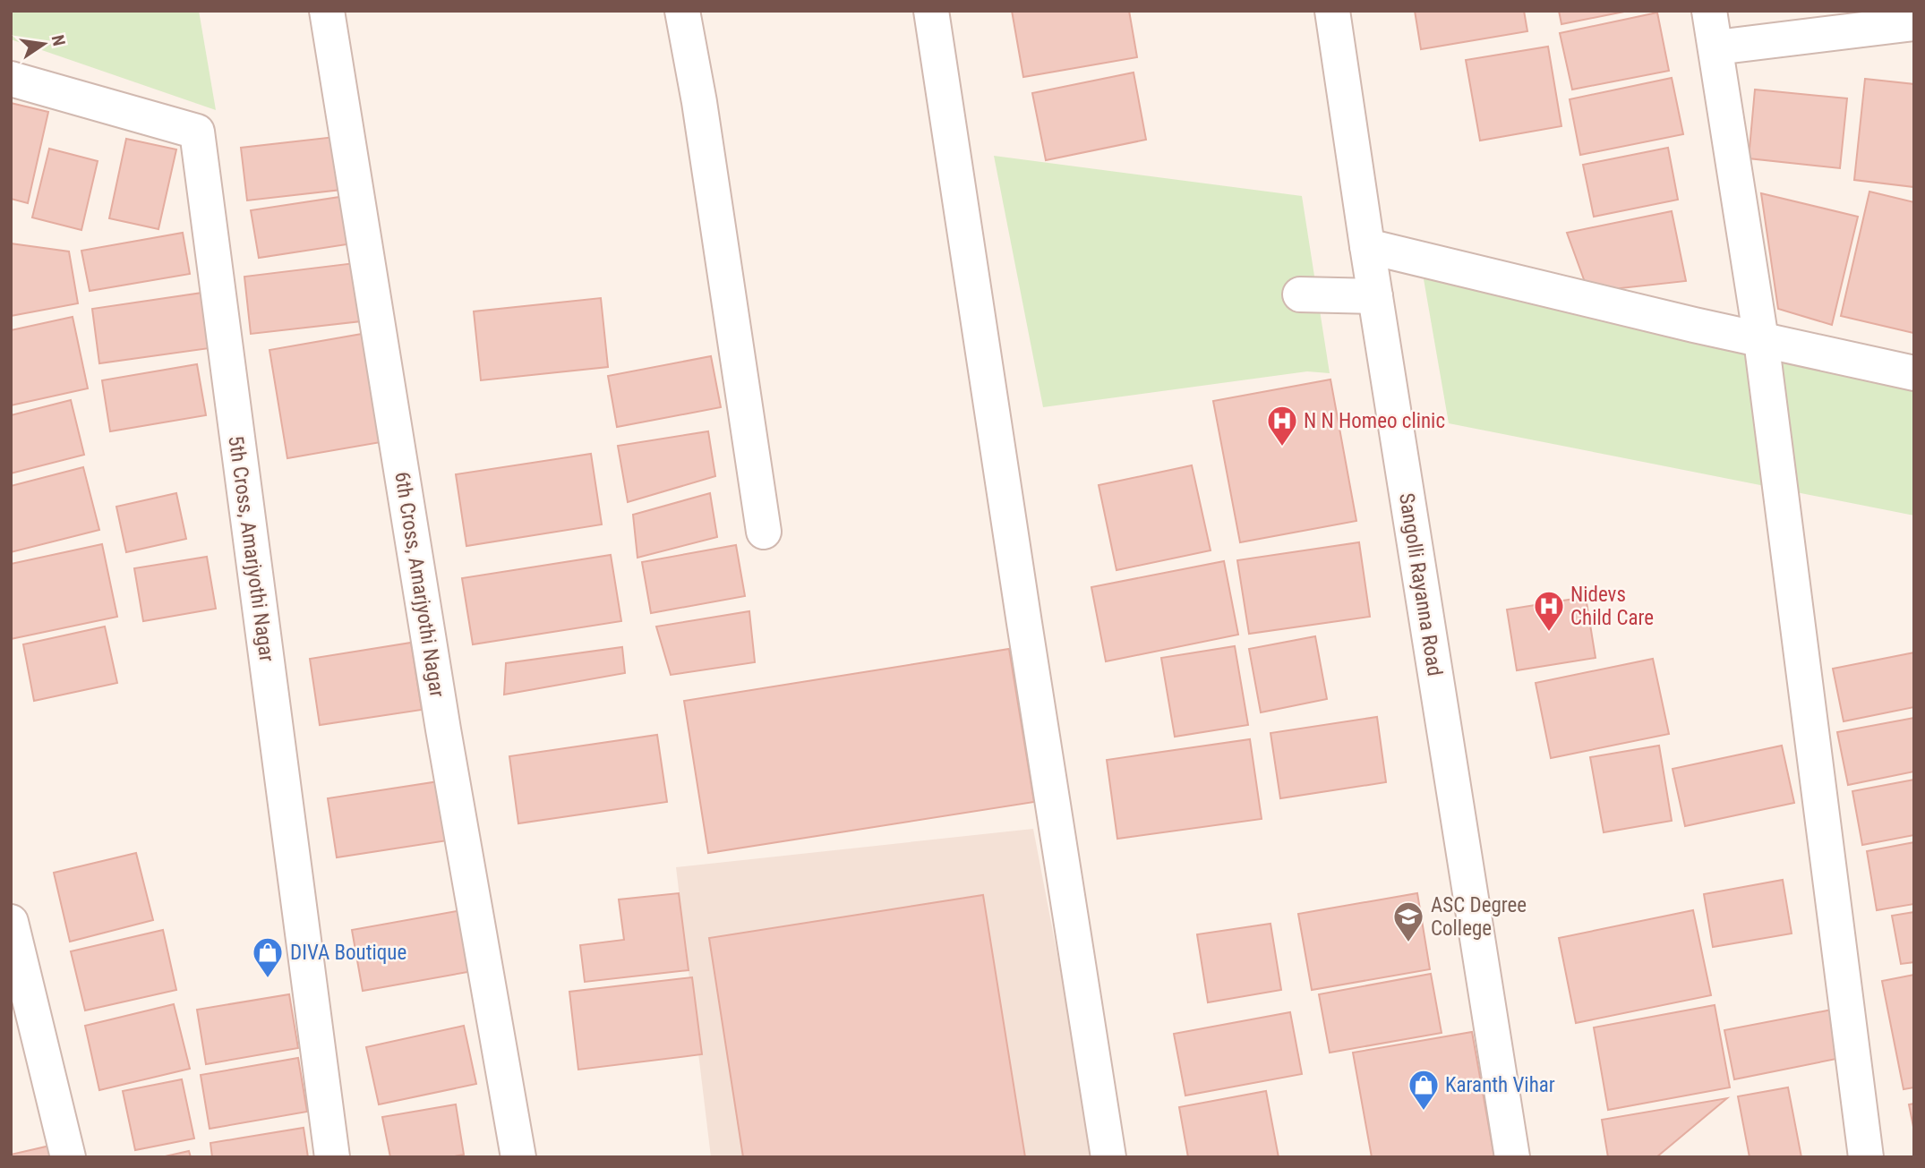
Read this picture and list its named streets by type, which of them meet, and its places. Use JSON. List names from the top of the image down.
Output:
{
  "streets": {
    "street": ["5th Cross, Amarjyothi Nagar", "6th Cross, Amarjyothi Nagar", "Sangolli Rayanna Road"]
  },
  "places": {
    "hospital": ["N N Homeo clinic", "Nidevs Child Care"],
    "school or university": ["ASC Degree College"],
    "shop": ["DIVA Boutique", "Karanth Vihar"]
  },
  "north": "right"
}
